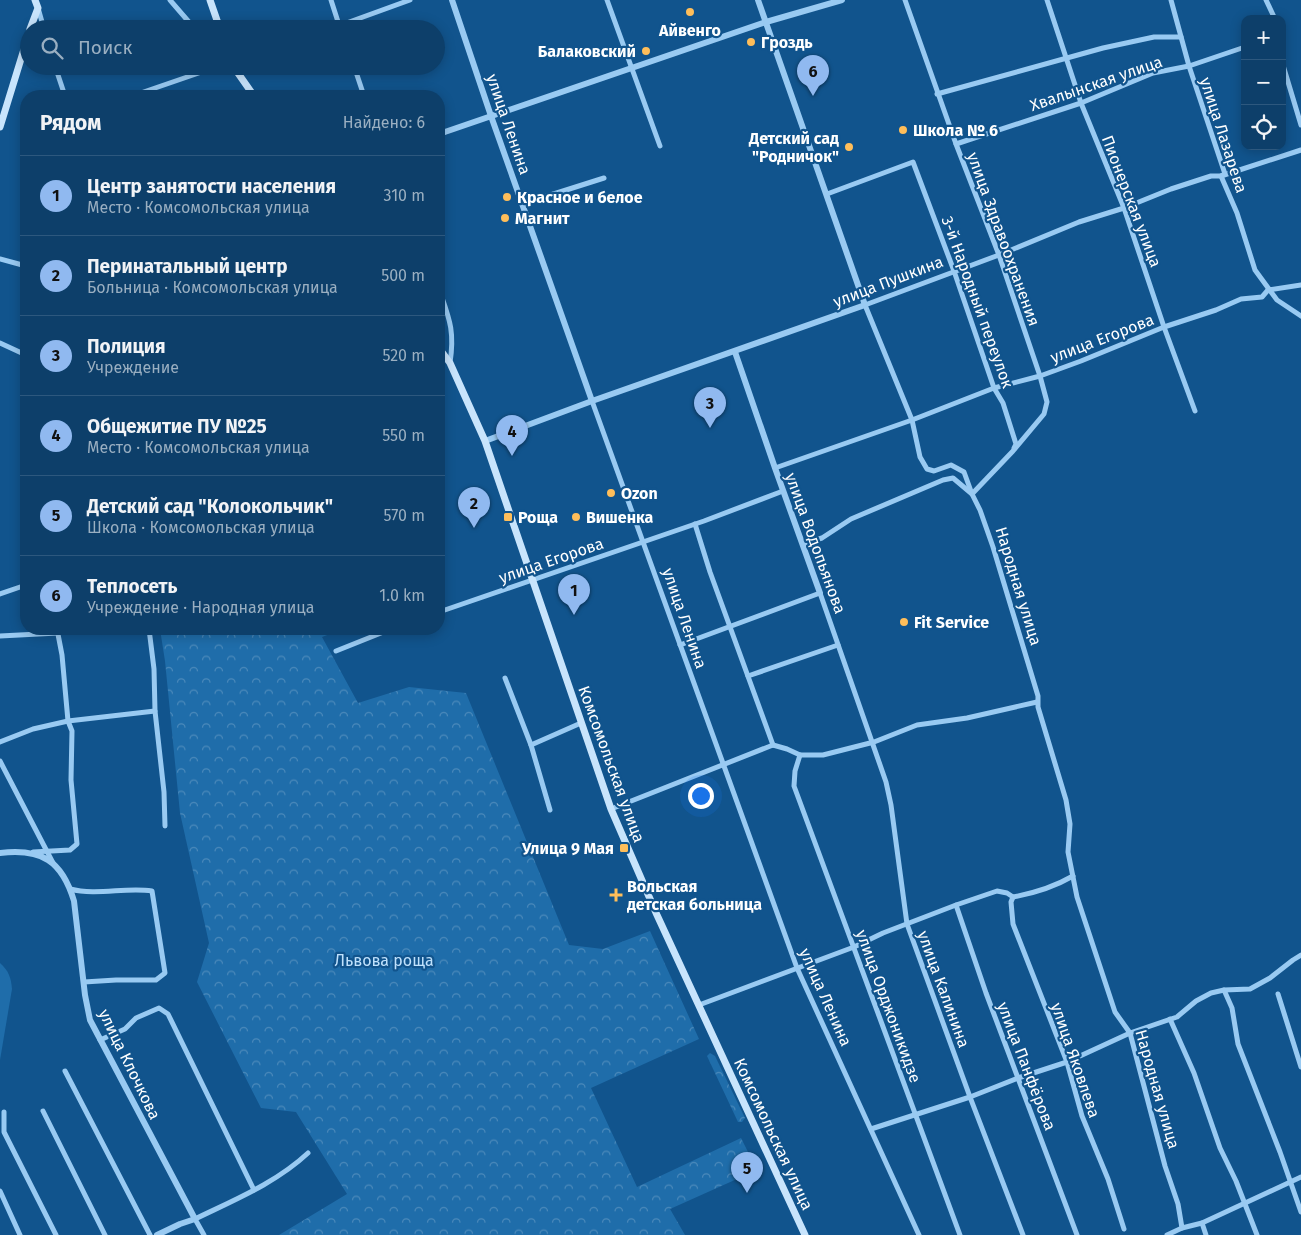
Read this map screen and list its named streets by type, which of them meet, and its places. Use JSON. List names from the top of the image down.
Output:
{
  "streets": {
    "main road": ["Комсомольская улица"],
    "street": [
      "Хвалынская улица",
      "улица Ленина",
      "улица Лазарева",
      "Пионерская улица",
      "улица Здравоохранения",
      "улица Пушкина",
      "3-й Народный переулок",
      "улица Егорова",
      "улица Водопьянова",
      "Народная улица",
      "улица Калинина",
      "улица Орджоникидзе",
      "улица Яковлева",
      "улица Клочкова",
      "улица Панфёрова"
    ]
  },
  "crossings": [
    ["Хвалынская улица", "улица Лазарева"],
    ["Хвалынская улица", "Пионерская улица"],
    ["Хвалынская улица", "улица Здравоохранения"],
    ["улица Ленина", "улица Пушкина"],
    ["улица Ленина", "улица Егорова"],
    ["улица Лазарева", "улица Пушкина"],
    ["улица Лазарева", "улица Егорова"],
    ["Пионерская улица", "улица Пушкина"],
    ["Пионерская улица", "улица Егорова"],
    ["улица Здравоохранения", "улица Пушкина"],
    ["улица Здравоохранения", "3-й Народный переулок"],
    ["улица Здравоохранения", "улица Егорова"],
    ["улица Пушкина", "3-й Народный переулок"],
    ["улица Пушкина", "улица Водопьянова"],
    ["улица Пушкина", "Народная улица"],
    ["улица Пушкина", "Комсомольская улица"],
    ["3-й Народный переулок", "улица Егорова"],
    ["3-й Народный переулок", "Народная улица"],
    ["улица Егорова", "улица Водопьянова"],
    ["улица Егорова", "Народная улица"],
    ["улица Егорова", "Комсомольская улица"],
    ["улица Водопьянова", "улица Калинина"]
  ],
  "parks": ["Львова роща"],
  "places": {
    "other": [
      "Айвенго",
      "Гроздь",
      "Балаковский",
      "Школа № 6",
      "Детский сад \"Родничок\"",
      "Красное и белое",
      "Магнит",
      "Ozon",
      "Вишенка",
      "Fit Service"
    ],
    "transit": ["Роща", "Улица 9 Мая"],
    "health": ["Вольская детская больница"]
  },
  "page": {
    "map_buttons": ["+", "−"],
    "search": "Поиск",
    "pins": [
      "6",
      "3",
      "4",
      "2",
      "1",
      "5"
    ],
    "heading": ["Рядом", "Найдено: 6"],
    "list": [
      {
        "mark": "1",
        "name": "Центр занятости населения",
        "note": "Место · Комсомольская улица",
        "value": "310 m"
      },
      {
        "mark": "2",
        "name": "Перинатальный центр",
        "note": "Больница · Комсомольская улица",
        "value": "500 m"
      },
      {
        "mark": "3",
        "name": "Полиция",
        "note": "Учреждение",
        "value": "520 m"
      },
      {
        "mark": "4",
        "name": "Общежитие ПУ №25",
        "note": "Место · Комсомольская улица",
        "value": "550 m"
      },
      {
        "mark": "5",
        "name": "Детский сад \"Колокольчик\"",
        "note": "Школа · Комсомольская улица",
        "value": "570 m"
      },
      {
        "mark": "6",
        "name": "Теплосеть",
        "note": "Учреждение · Народная улица",
        "value": "1.0 km"
      }
    ]
  }
}
